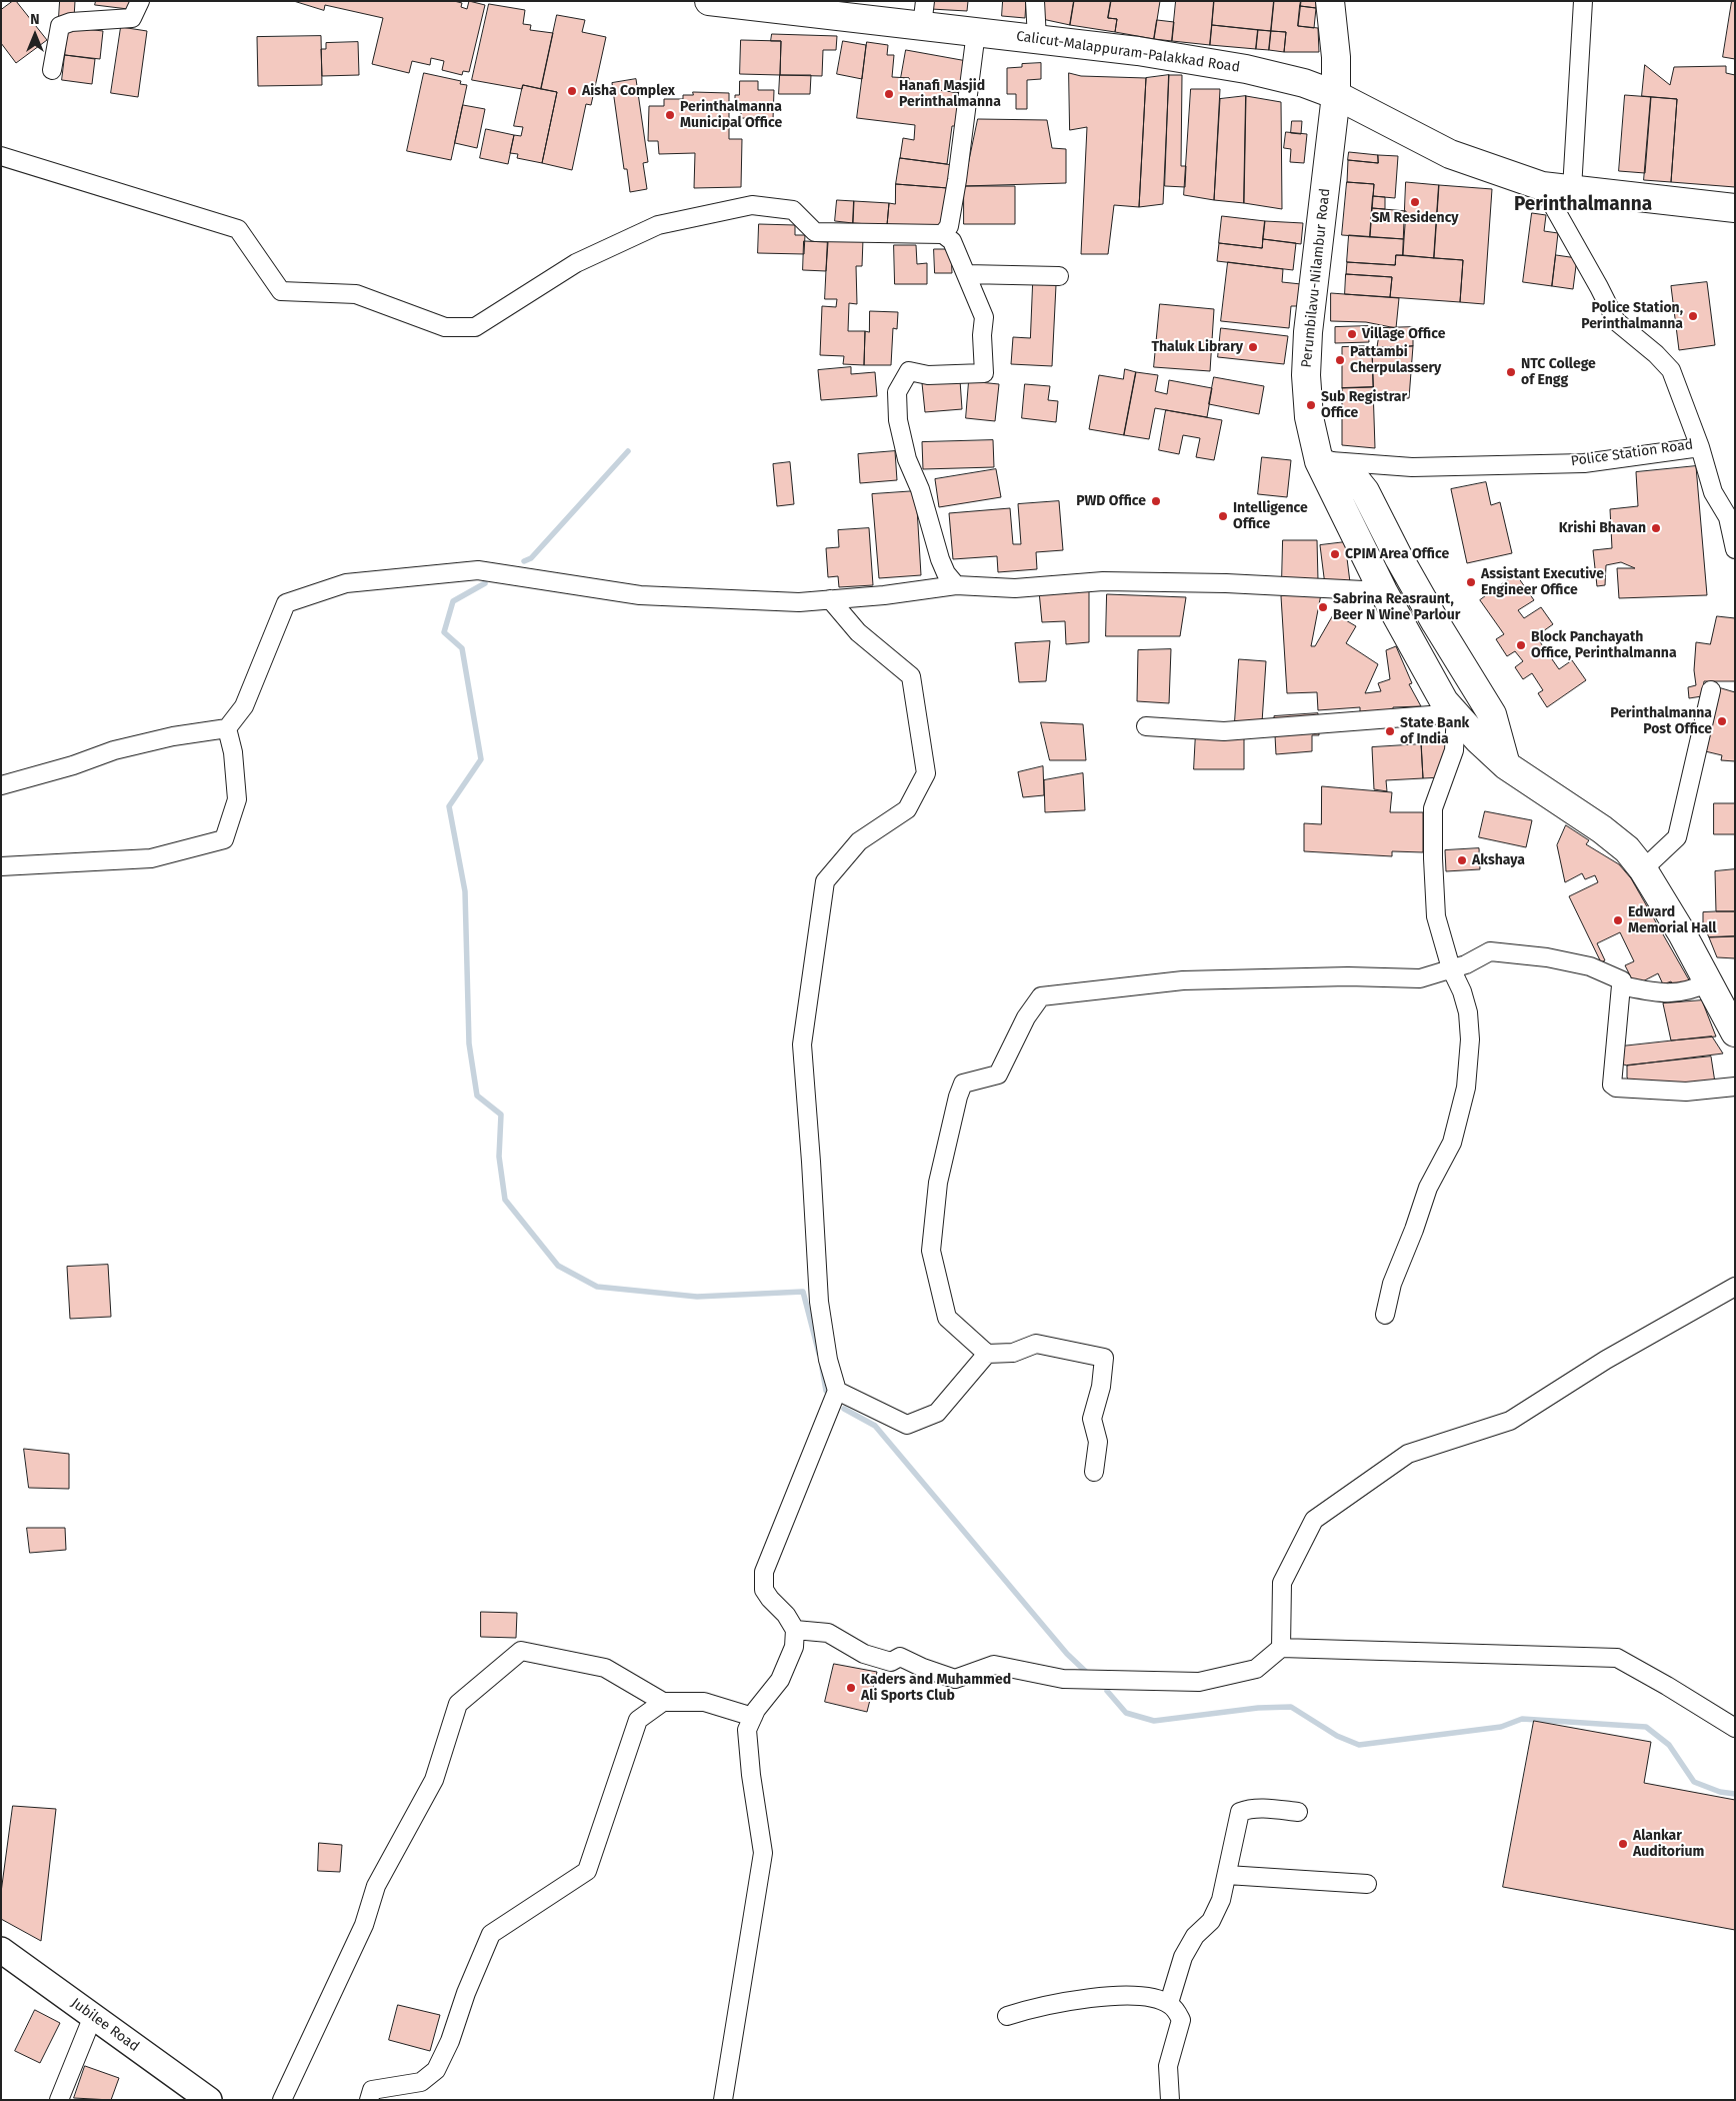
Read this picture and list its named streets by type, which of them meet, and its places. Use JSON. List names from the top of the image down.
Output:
{
  "streets": {
    "main road": ["Calicut-Malappuram-Palakkad Road", "Perumbilavu-Nilambur Road", "Jubilee Road"],
    "street": ["Police Station Road"]
  },
  "crossings": [
    ["Calicut-Malappuram-Palakkad Road", "Perumbilavu-Nilambur Road"],
    ["Calicut-Malappuram-Palakkad Road", "Police Station Road"],
    ["Perumbilavu-Nilambur Road", "Police Station Road"]
  ],
  "districts": ["Perinthalmanna"],
  "places": [
    "Aisha Complex",
    "Hanafi Masjid Perinthalmanna",
    "Perinthalmanna Municipal Office",
    "SM Residency",
    "Police Station, Perinthalmanna",
    "Village Office",
    "Thaluk Library",
    "Pattambi Cherpulassery",
    "NTC College of Engg",
    "Sub Registrar Office",
    "PWD Office",
    "Intelligence Office",
    "Krishi Bhavan",
    "CPIM Area Office",
    "Assistant Executive Engineer Office",
    "Sabrina Reasraunt, Beer N Wine Parlour",
    "Block Panchayath Office, Perinthalmanna",
    "Perinthalmanna Post Office",
    "State Bank of India",
    "Akshaya",
    "Edward Memorial Hall",
    "Kaders and Muhammed Ali Sports Club",
    "Alankar Auditorium"
  ],
  "north": "top"
}
